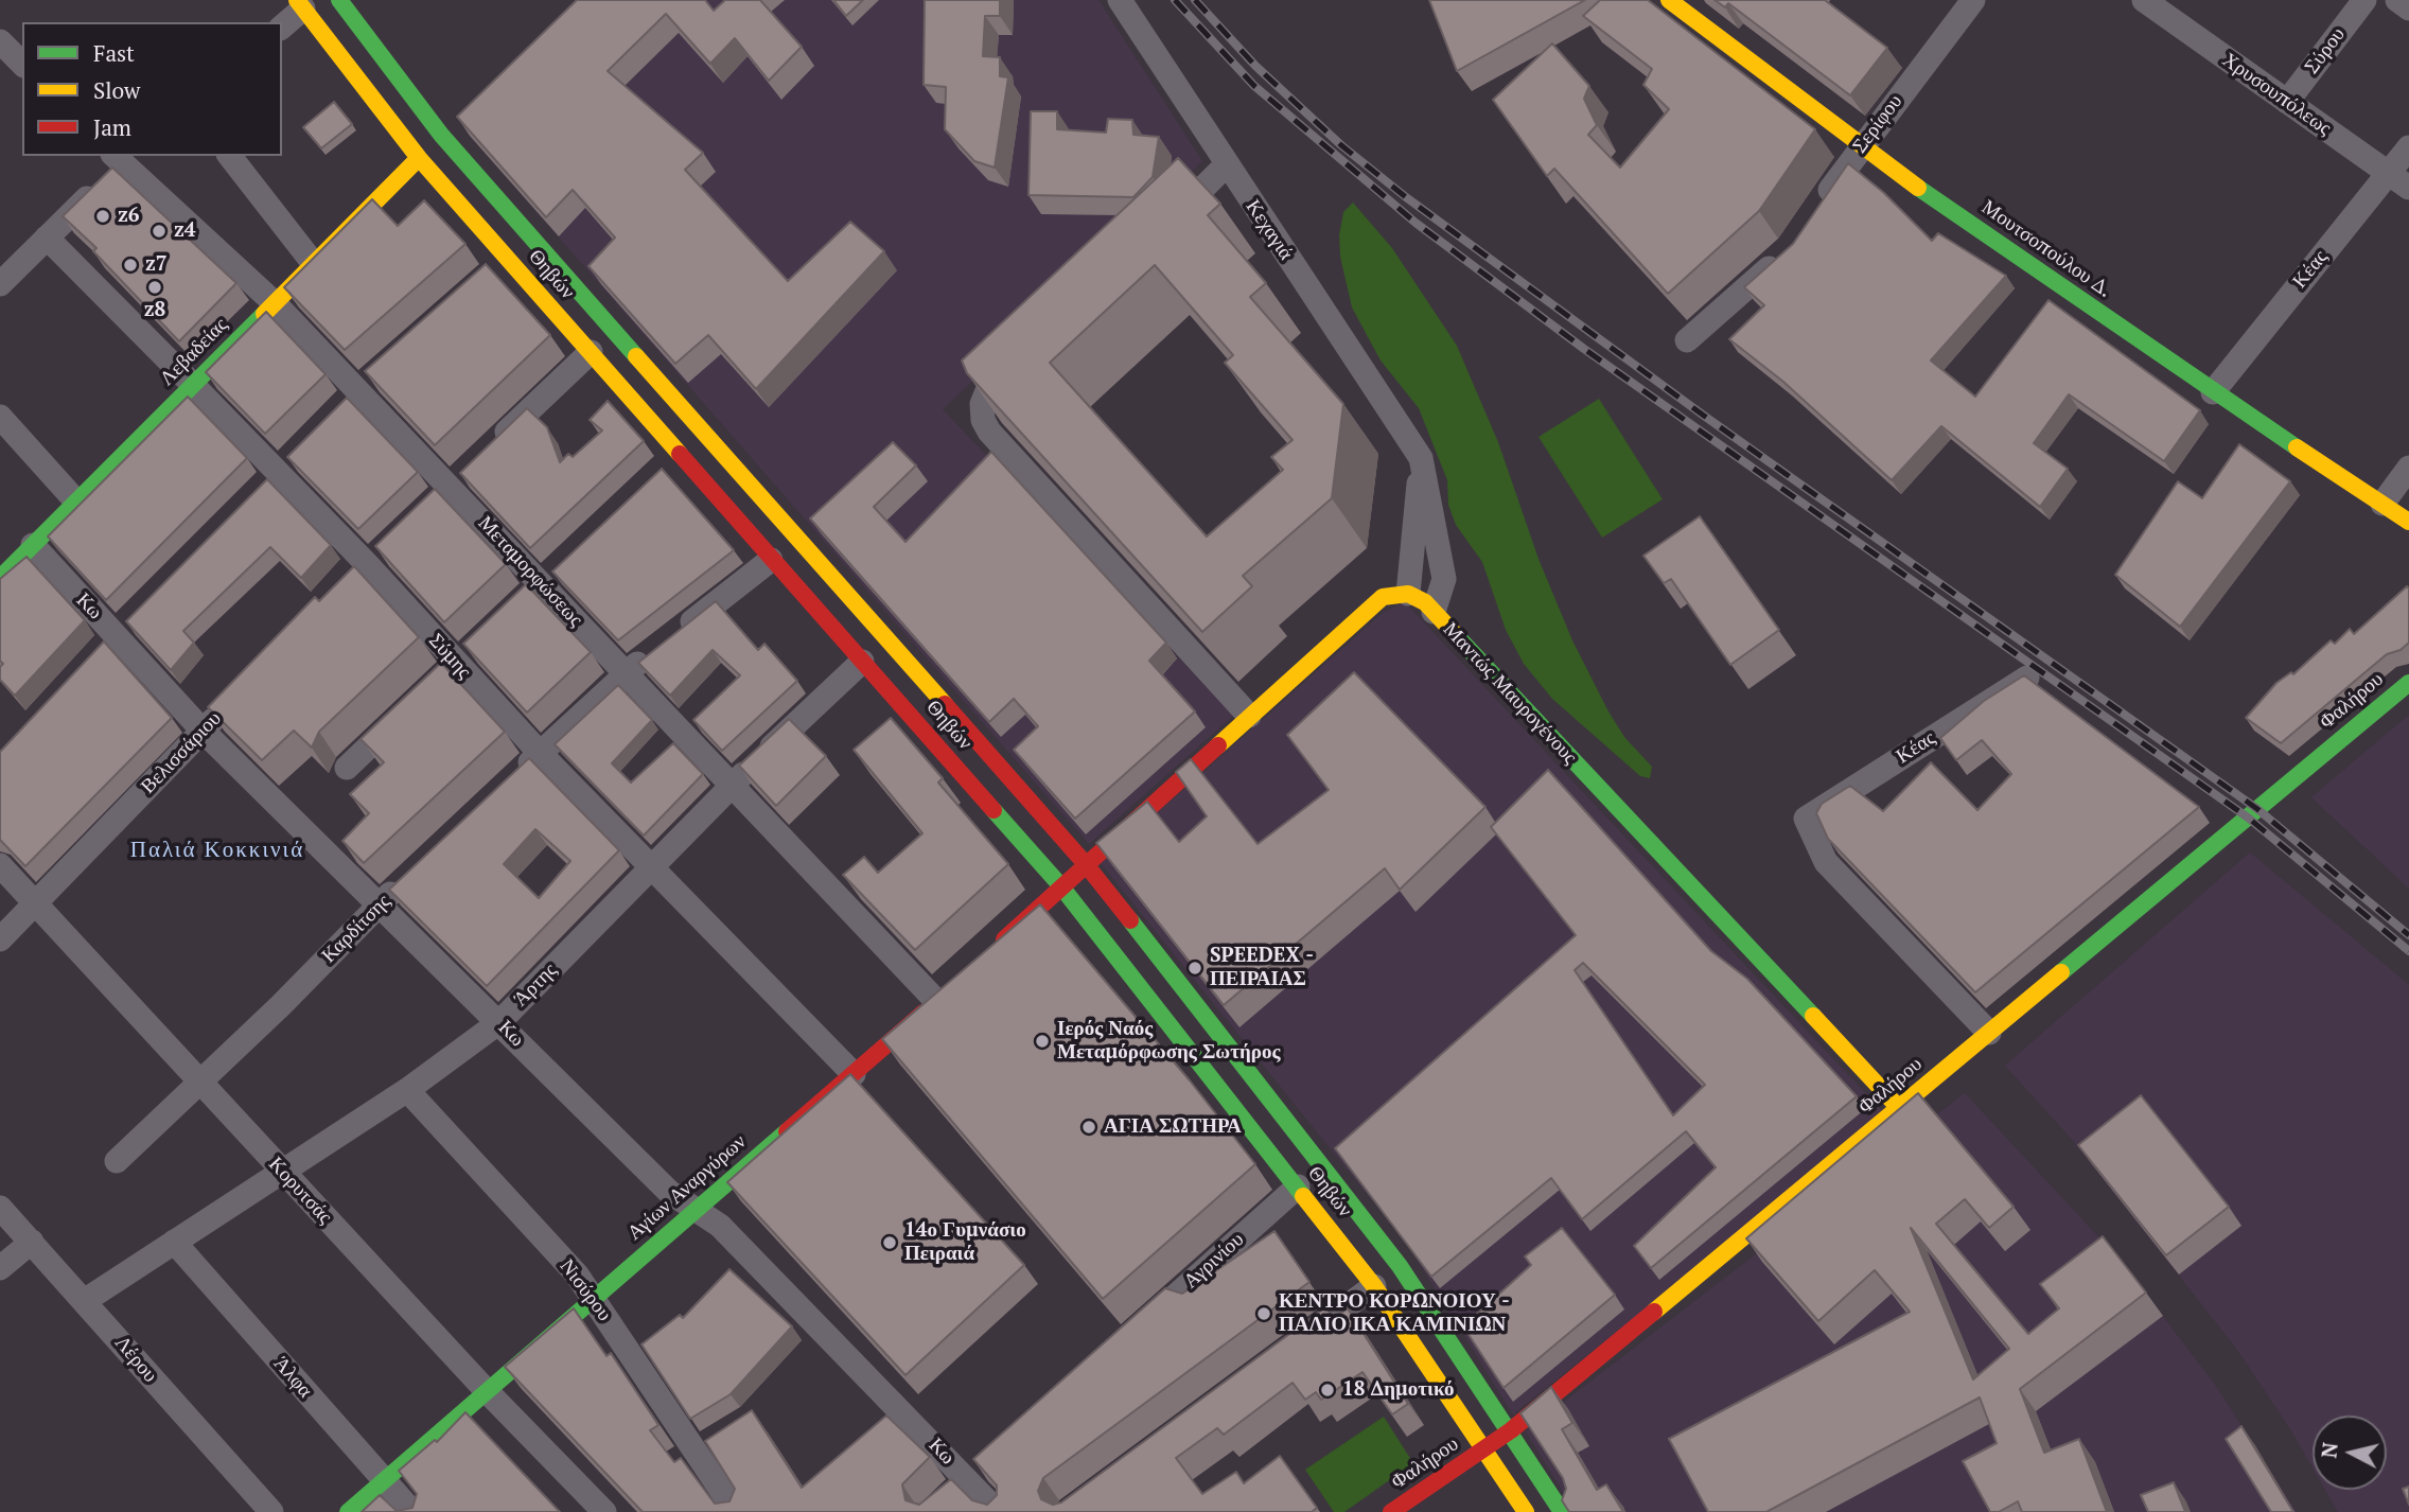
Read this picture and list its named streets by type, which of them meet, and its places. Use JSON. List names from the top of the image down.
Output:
{
  "streets": {
    "street": [
      "Σύρου",
      "Χρυσουπόλεως",
      "Σερίφου",
      "Κεχαγιά",
      "Μουτσοπούλου Δ.",
      "Κέας",
      "Θηβών",
      "Λεβαδείας",
      "Μεταμορφώσεως",
      "Κω",
      "Σύμης",
      "Μαντώς Μαυρογένους",
      "Φαλήρου",
      "Βελισσάριου",
      "Καρδίτσης",
      "Άρτης",
      "Αγίων Αναργύρων",
      "Κορυτσάς",
      "Αγρινίου",
      "Νισύρου",
      "Λέρου",
      "Άλφα"
    ]
  },
  "crossings": [
    ["Σύρου", "Χρυσουπόλεως"],
    ["Χρυσουπόλεως", "Κέας"],
    ["Σερίφου", "Μουτσοπούλου Δ."],
    ["Κεχαγιά", "Μαντώς Μαυρογένους"],
    ["Μουτσοπούλου Δ.", "Κέας"],
    ["Κέας", "Φαλήρου"],
    ["Θηβών", "Λεβαδείας"],
    ["Θηβών", "Φαλήρου"],
    ["Θηβών", "Άρτης"],
    ["Θηβών", "Αγρινίου"],
    ["Λεβαδείας", "Μεταμορφώσεως"],
    ["Λεβαδείας", "Κω"],
    ["Λεβαδείας", "Σύμης"],
    ["Μεταμορφώσεως", "Άρτης"],
    ["Μεταμορφώσεως", "Αγίων Αναργύρων"],
    ["Κω", "Βελισσάριου"],
    ["Κω", "Καρδίτσης"],
    ["Κω", "Άρτης"],
    ["Κω", "Αγίων Αναργύρων"],
    ["Σύμης", "Άρτης"],
    ["Σύμης", "Αγίων Αναργύρων"],
    ["Μαντώς Μαυρογένους", "Φαλήρου"],
    ["Βελισσάριου", "Κορυτσάς"],
    ["Καρδίτσης", "Κορυτσάς"],
    ["Άρτης", "Κορυτσάς"],
    ["Άρτης", "Νισύρου"],
    ["Άρτης", "Λέρου"],
    ["Άρτης", "Άλφα"],
    ["Αγίων Αναργύρων", "Κορυτσάς"],
    ["Αγίων Αναργύρων", "Νισύρου"],
    ["Αγίων Αναργύρων", "Άλφα"]
  ],
  "districts": ["Παλιά Κοκκινιά"],
  "places": [
    "z6",
    "z4",
    "z7",
    "z8",
    "SPEEDEX - ΠΕΙΡΑΙΑΣ",
    "Ιερός Ναός Μεταμόρφωσης Σωτήρος",
    "ΑΓΙΑ ΣΩΤΗΡΑ",
    "14ο Γυμνάσιο Πειραιά",
    "ΚΕΝΤΡΟ ΚΟΡΩΝΟΙΟΥ - ΠΑΛΙΟ ΙΚΑ ΚΑΜΙΝΙΩΝ",
    "18 Δημοτικό"
  ],
  "legend": ["Fast", "Slow", "Jam"],
  "north": "left"
}
